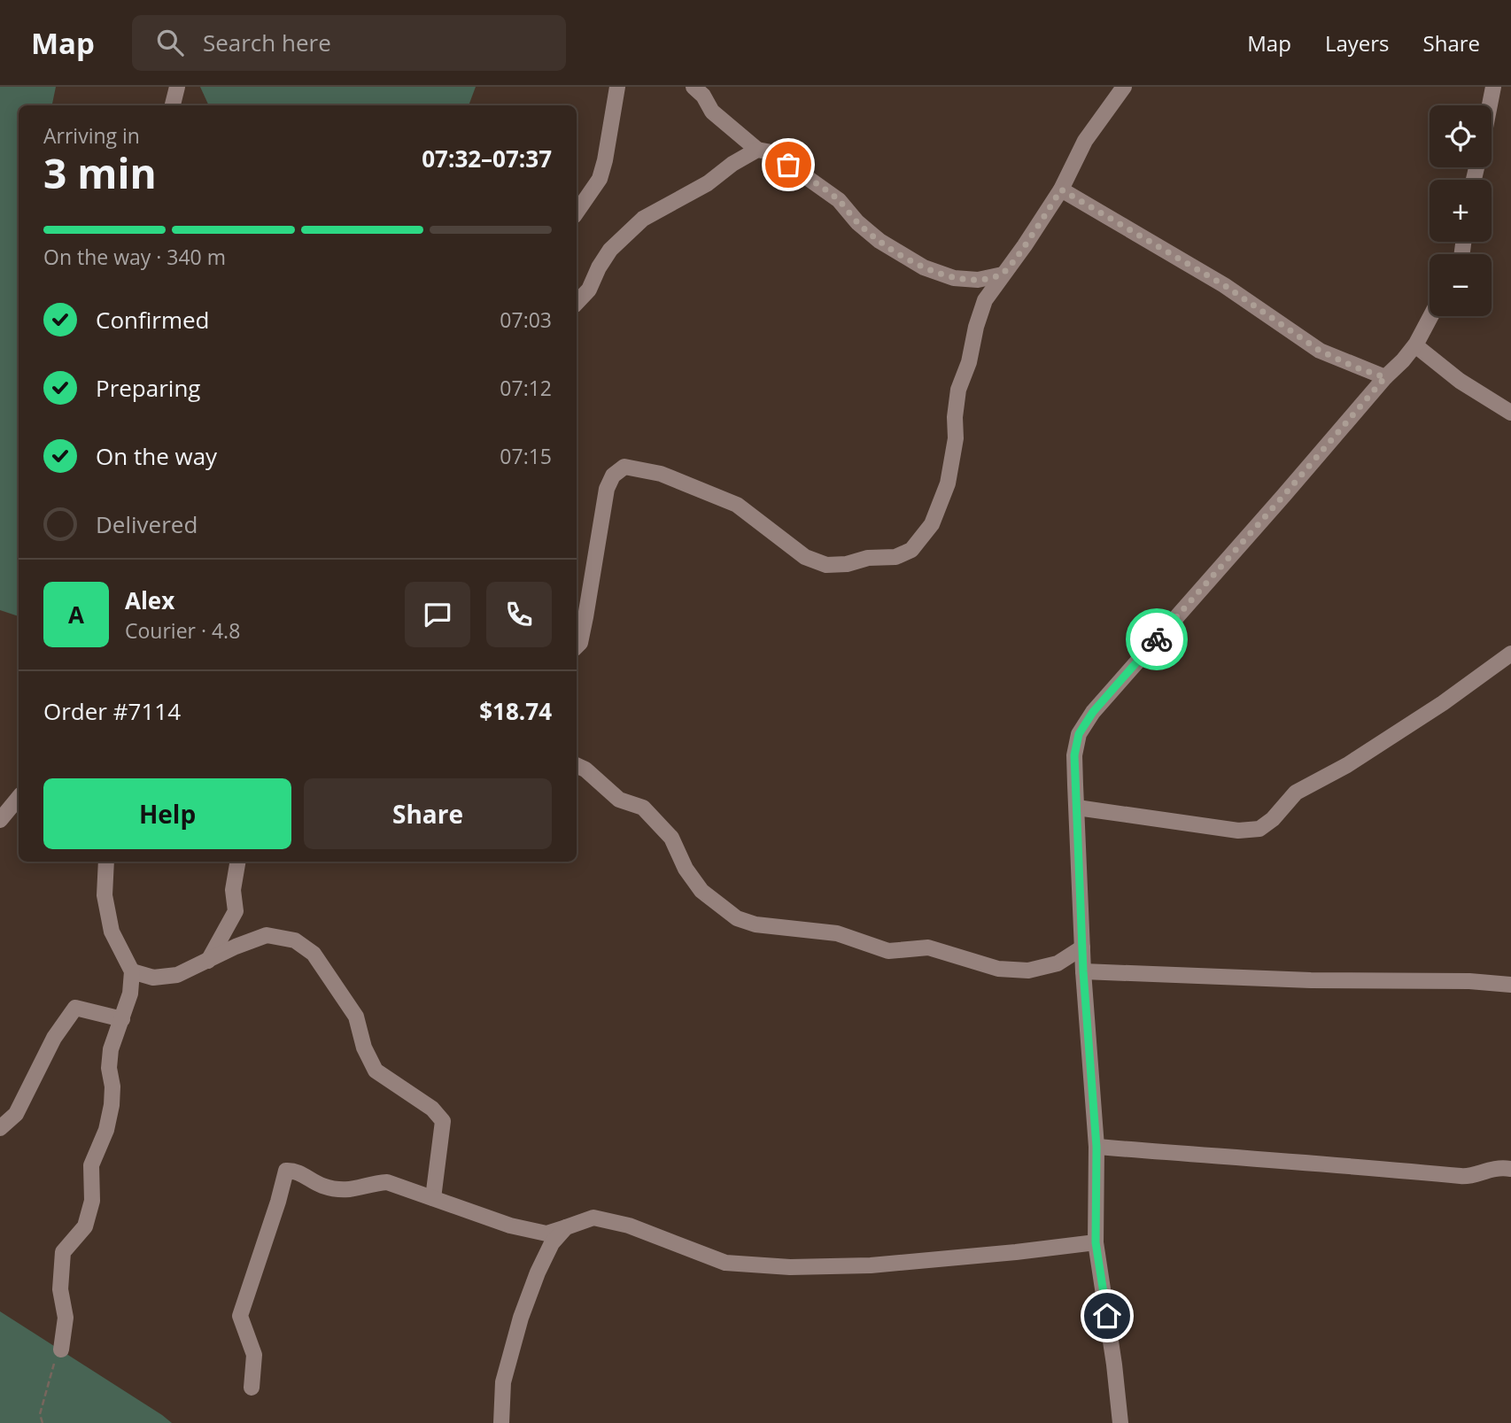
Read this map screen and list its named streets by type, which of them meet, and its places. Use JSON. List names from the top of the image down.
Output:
{
  "page": {
    "header": "Map",
    "search": "Search here",
    "nav": ["Map", "Layers", "Share"],
    "map_buttons": ["+", "−"],
    "heading": ["3 min", "Arriving in", "07:32–07:37"],
    "panel": [
      "Alex",
      "Courier · 4.8",
      "Order #7114",
      "$18.74"
    ],
    "bar": "On the way · 340 m",
    "list": [
      ["Confirmed", "07:03"],
      ["Preparing", "07:12"],
      ["On the way", "07:15"],
      "Delivered"
    ],
    "round": "A",
    "buttons": ["Help", "Share"]
  }
}
